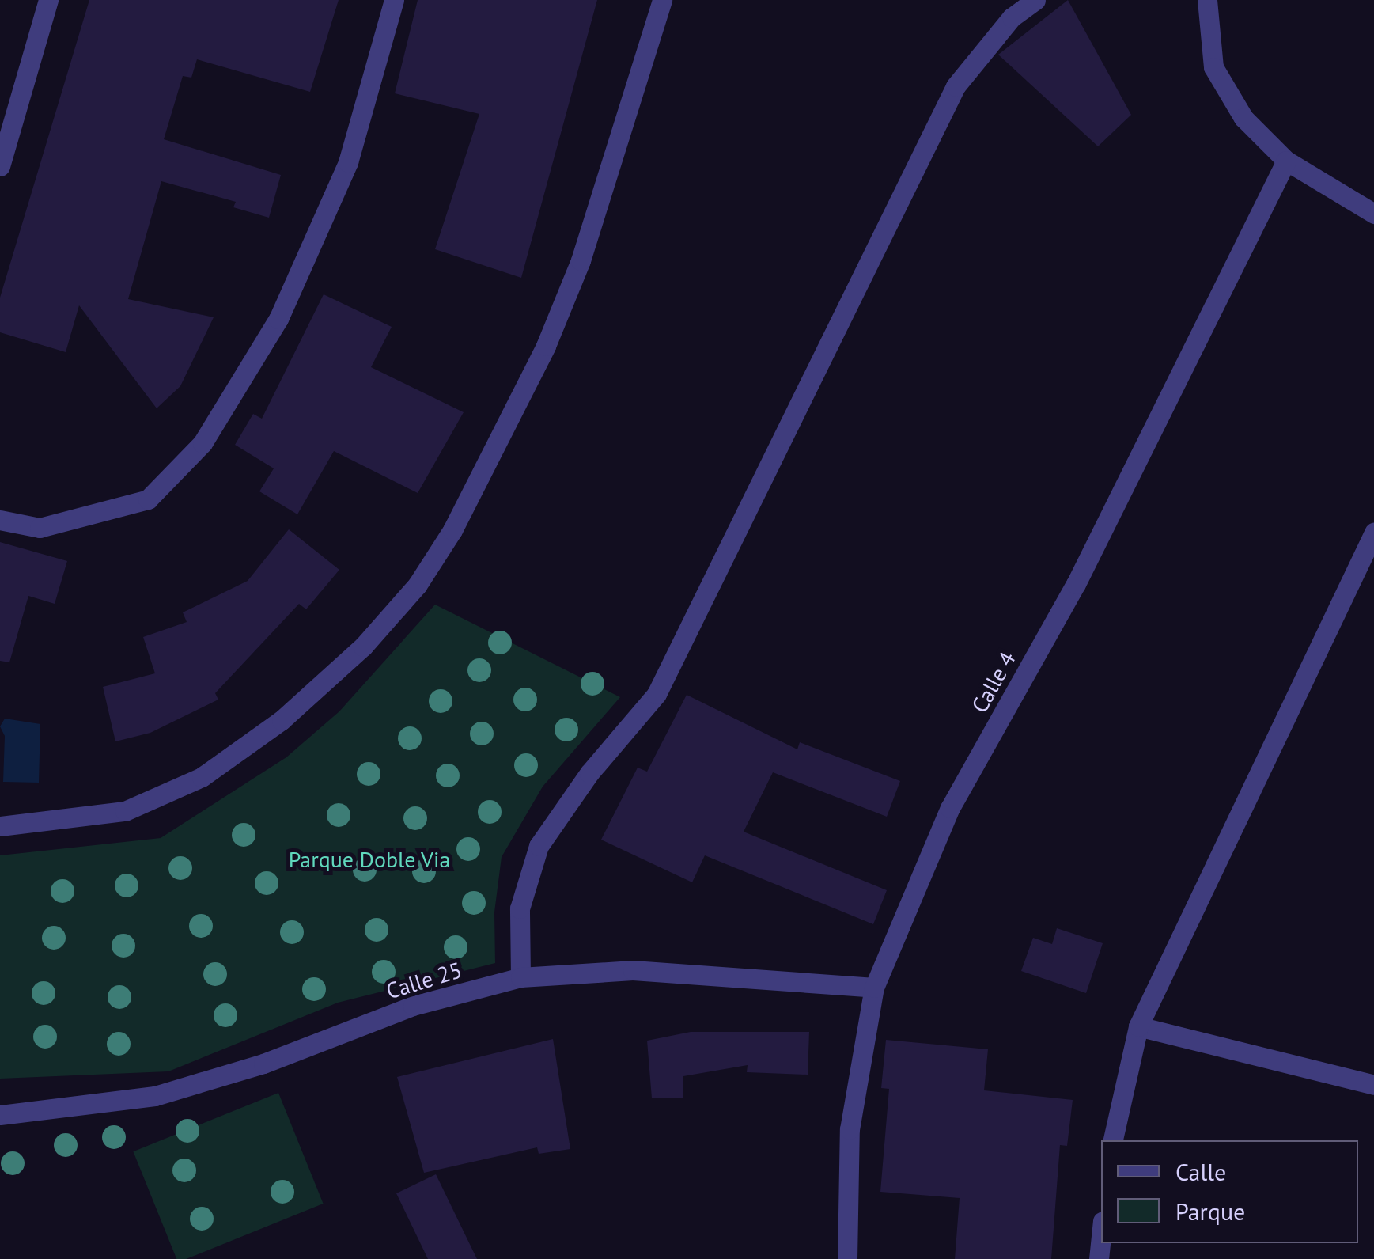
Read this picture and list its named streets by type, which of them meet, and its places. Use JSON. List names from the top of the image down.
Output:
{
  "streets": {
    "street": ["Calle 4", "Calle 25"]
  },
  "crossings": [
    ["Calle 4", "Calle 25"]
  ],
  "parks": ["Parque Doble Via"],
  "legend": ["Calle", "Parque"]
}
